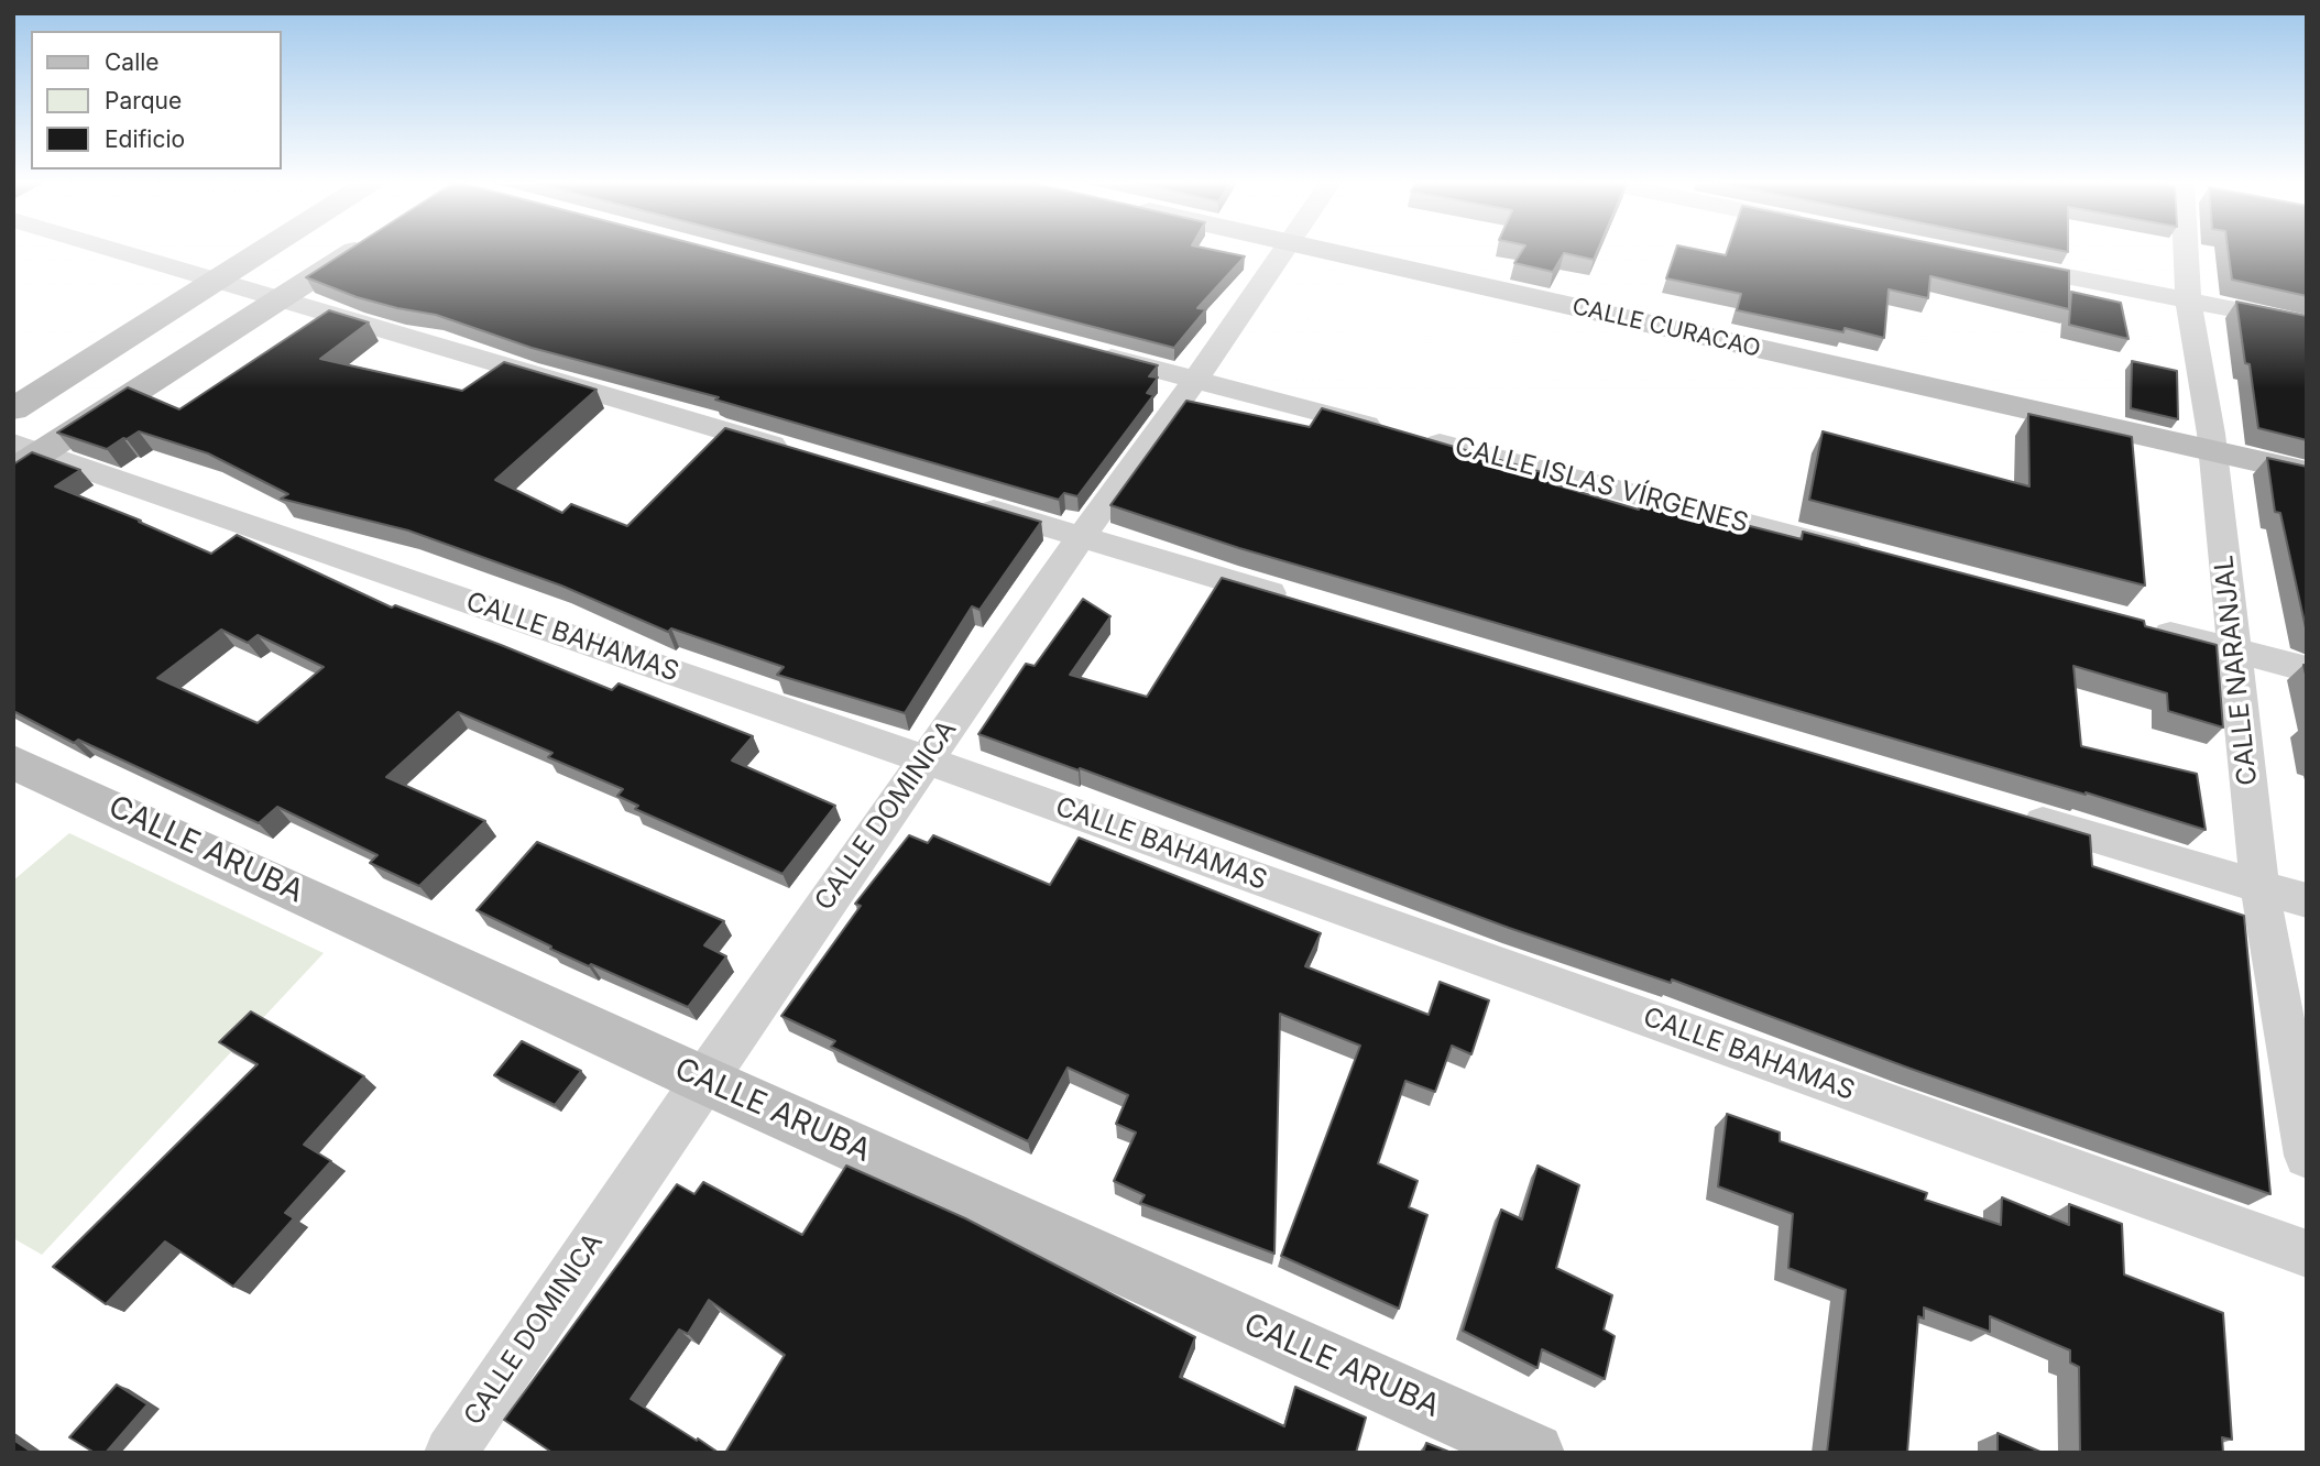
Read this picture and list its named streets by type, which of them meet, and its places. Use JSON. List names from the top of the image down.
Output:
{
  "streets": {
    "main road": ["CALLE CURACAO", "CALLE ARUBA"],
    "street": [
      "CALLE ISLAS VÍRGENES",
      "CALLE BAHAMAS",
      "CALLE NARANJAL",
      "CALLE DOMINICA"
    ]
  },
  "crossings": [
    ["CALLE CURACAO", "CALLE NARANJAL"],
    ["CALLE BAHAMAS", "CALLE DOMINICA"],
    ["CALLE DOMINICA", "CALLE ARUBA"]
  ],
  "legend": ["Calle", "Parque", "Edificio"]
}
